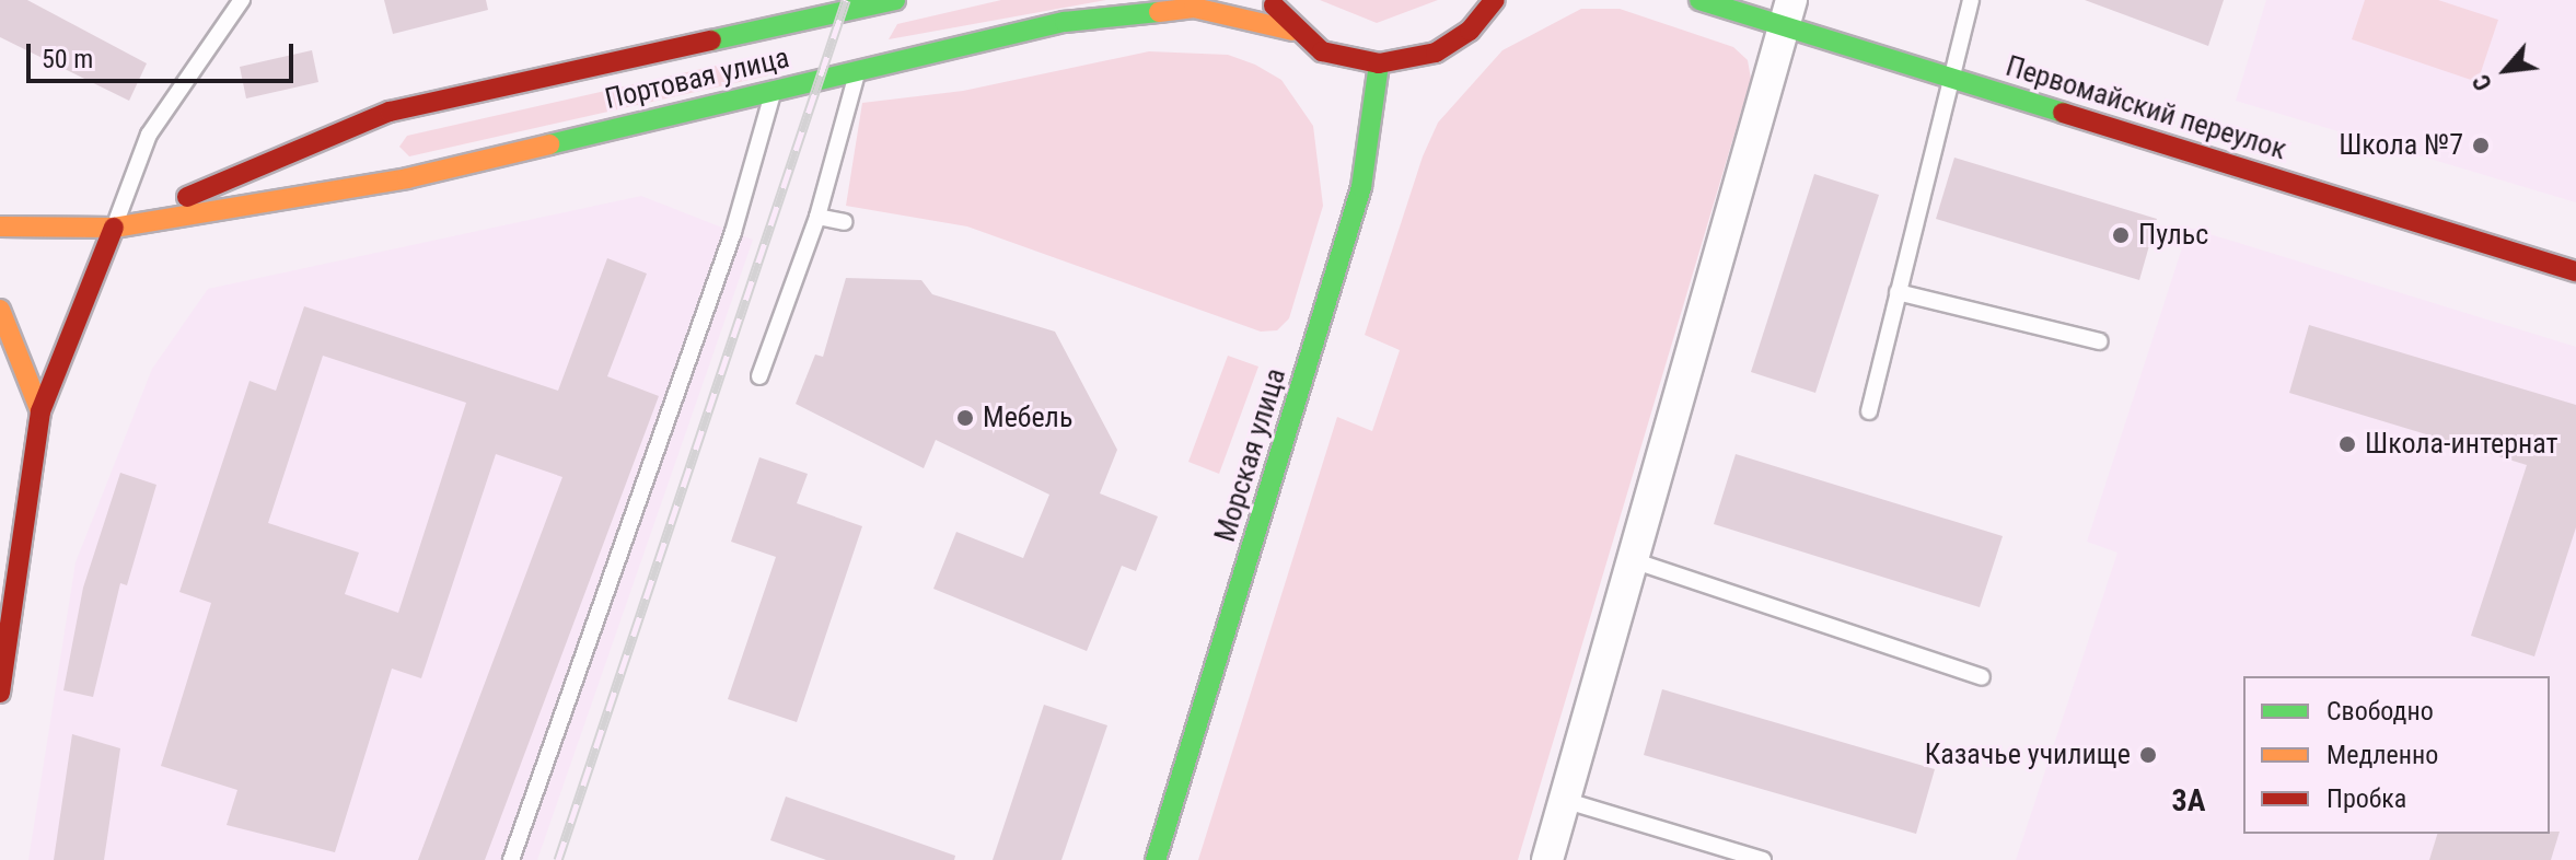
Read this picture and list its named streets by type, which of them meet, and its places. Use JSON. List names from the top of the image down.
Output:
{
  "streets": {
    "main road": ["Портовая улица", "Первомайский переулок", "Морская улица"]
  },
  "districts": ["3А"],
  "places": [
    "Школа №7",
    "Пульс",
    "Мебель",
    "Школа-интернат",
    "Казачье училище"
  ],
  "legend": ["Свободно", "Медленно", "Пробка"],
  "scale_bar": "50 m",
  "north": "bottom left"
}
